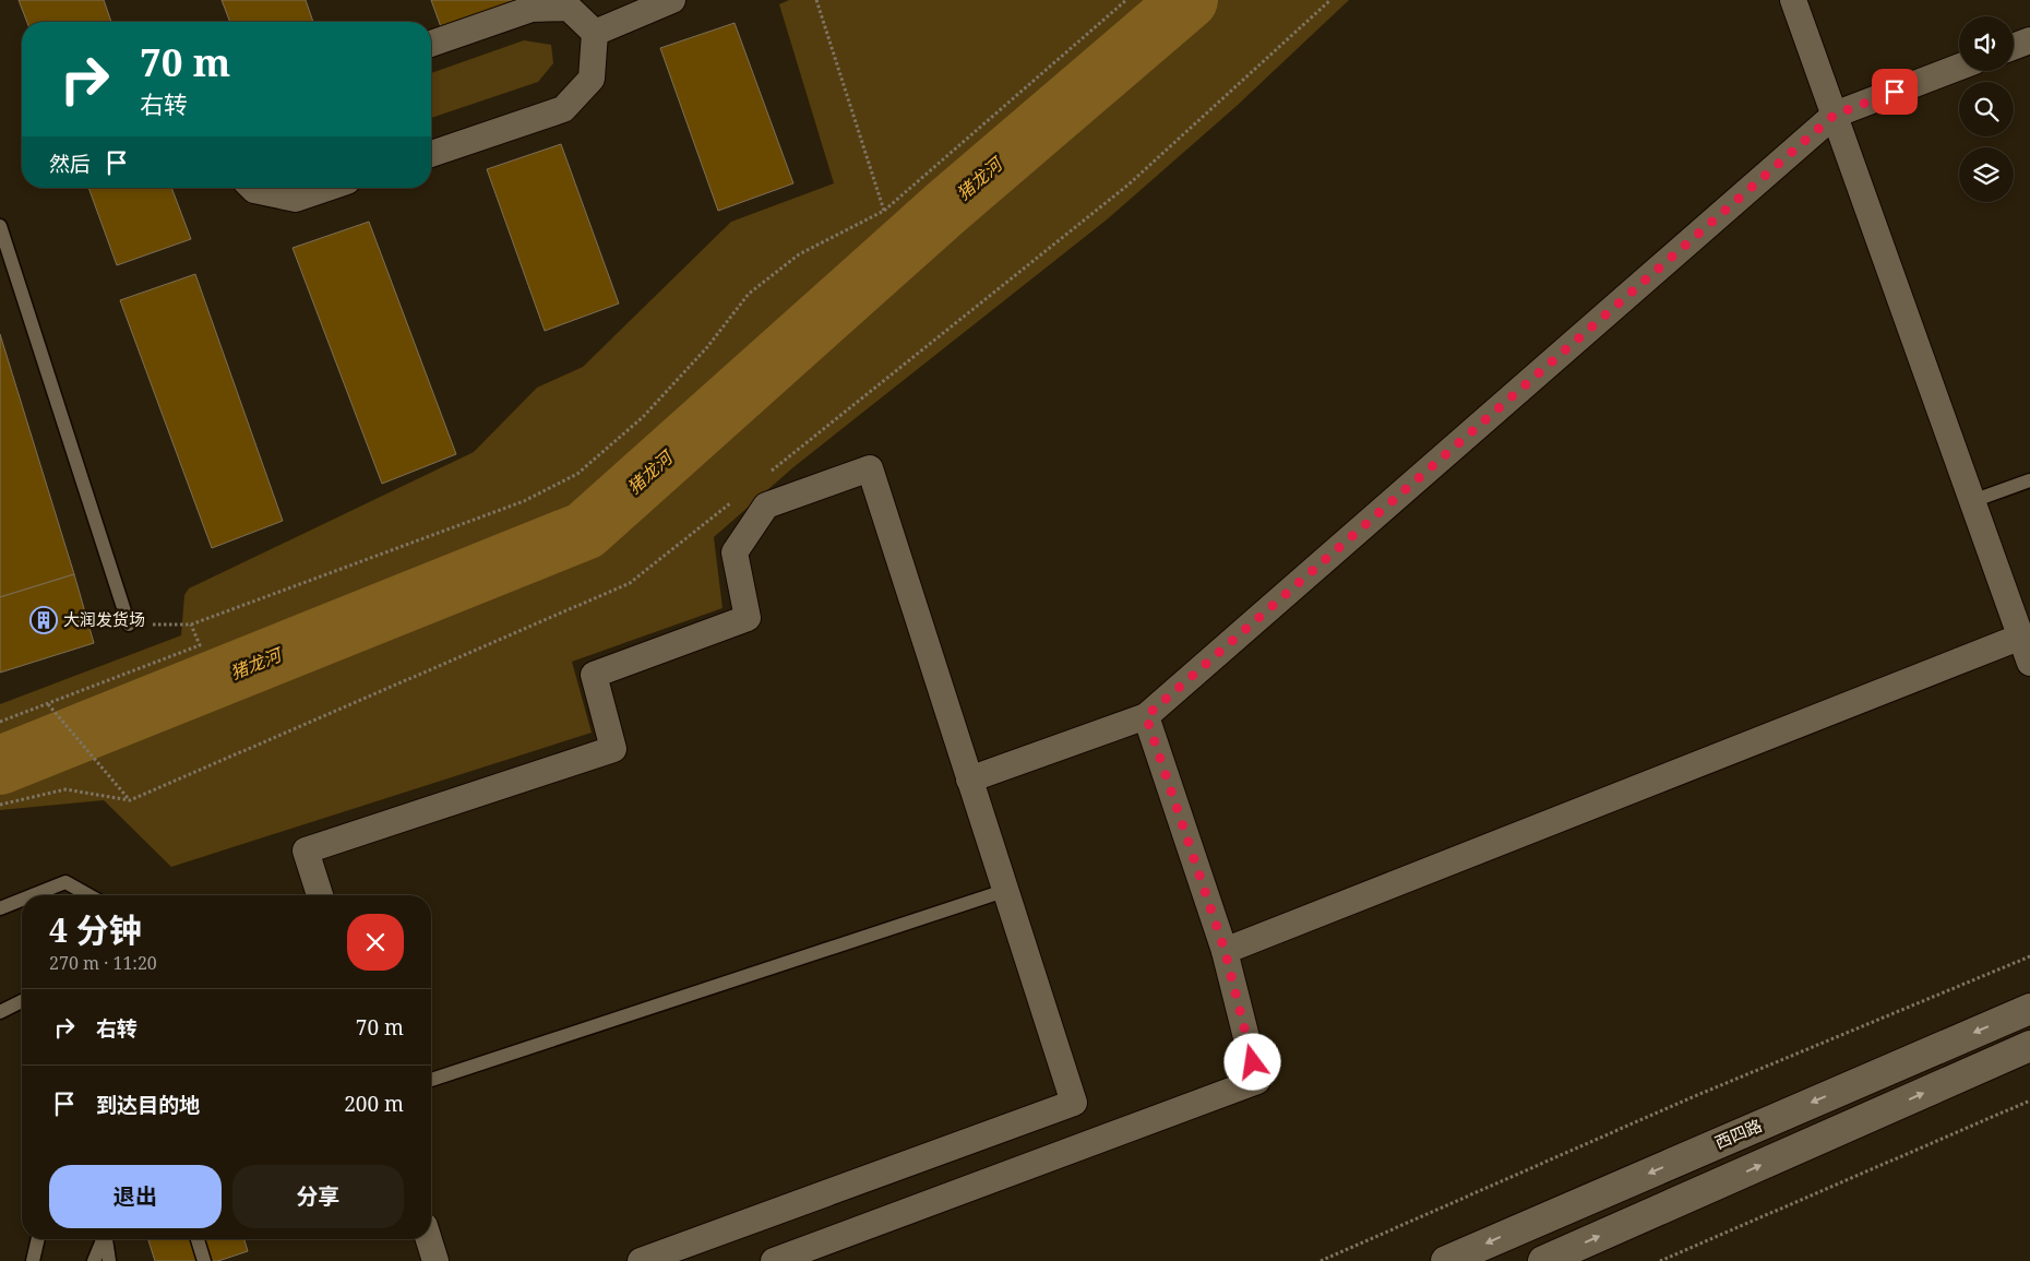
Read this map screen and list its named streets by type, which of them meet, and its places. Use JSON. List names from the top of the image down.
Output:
{
  "streets": {
    "street": ["西四路"]
  },
  "water": ["猪龙河"],
  "places": {
    "building": ["大润发货场"]
  },
  "page": {
    "turn": ["70 m", "右转"],
    "then": "然后",
    "heading": ["4 分钟", "270 m · 11:20"],
    "list": [
      {
        "name": "右转",
        "value": "70 m"
      },
      {
        "name": "到达目的地",
        "value": "200 m"
      }
    ],
    "buttons": ["退出", "分享"]
  }
}
